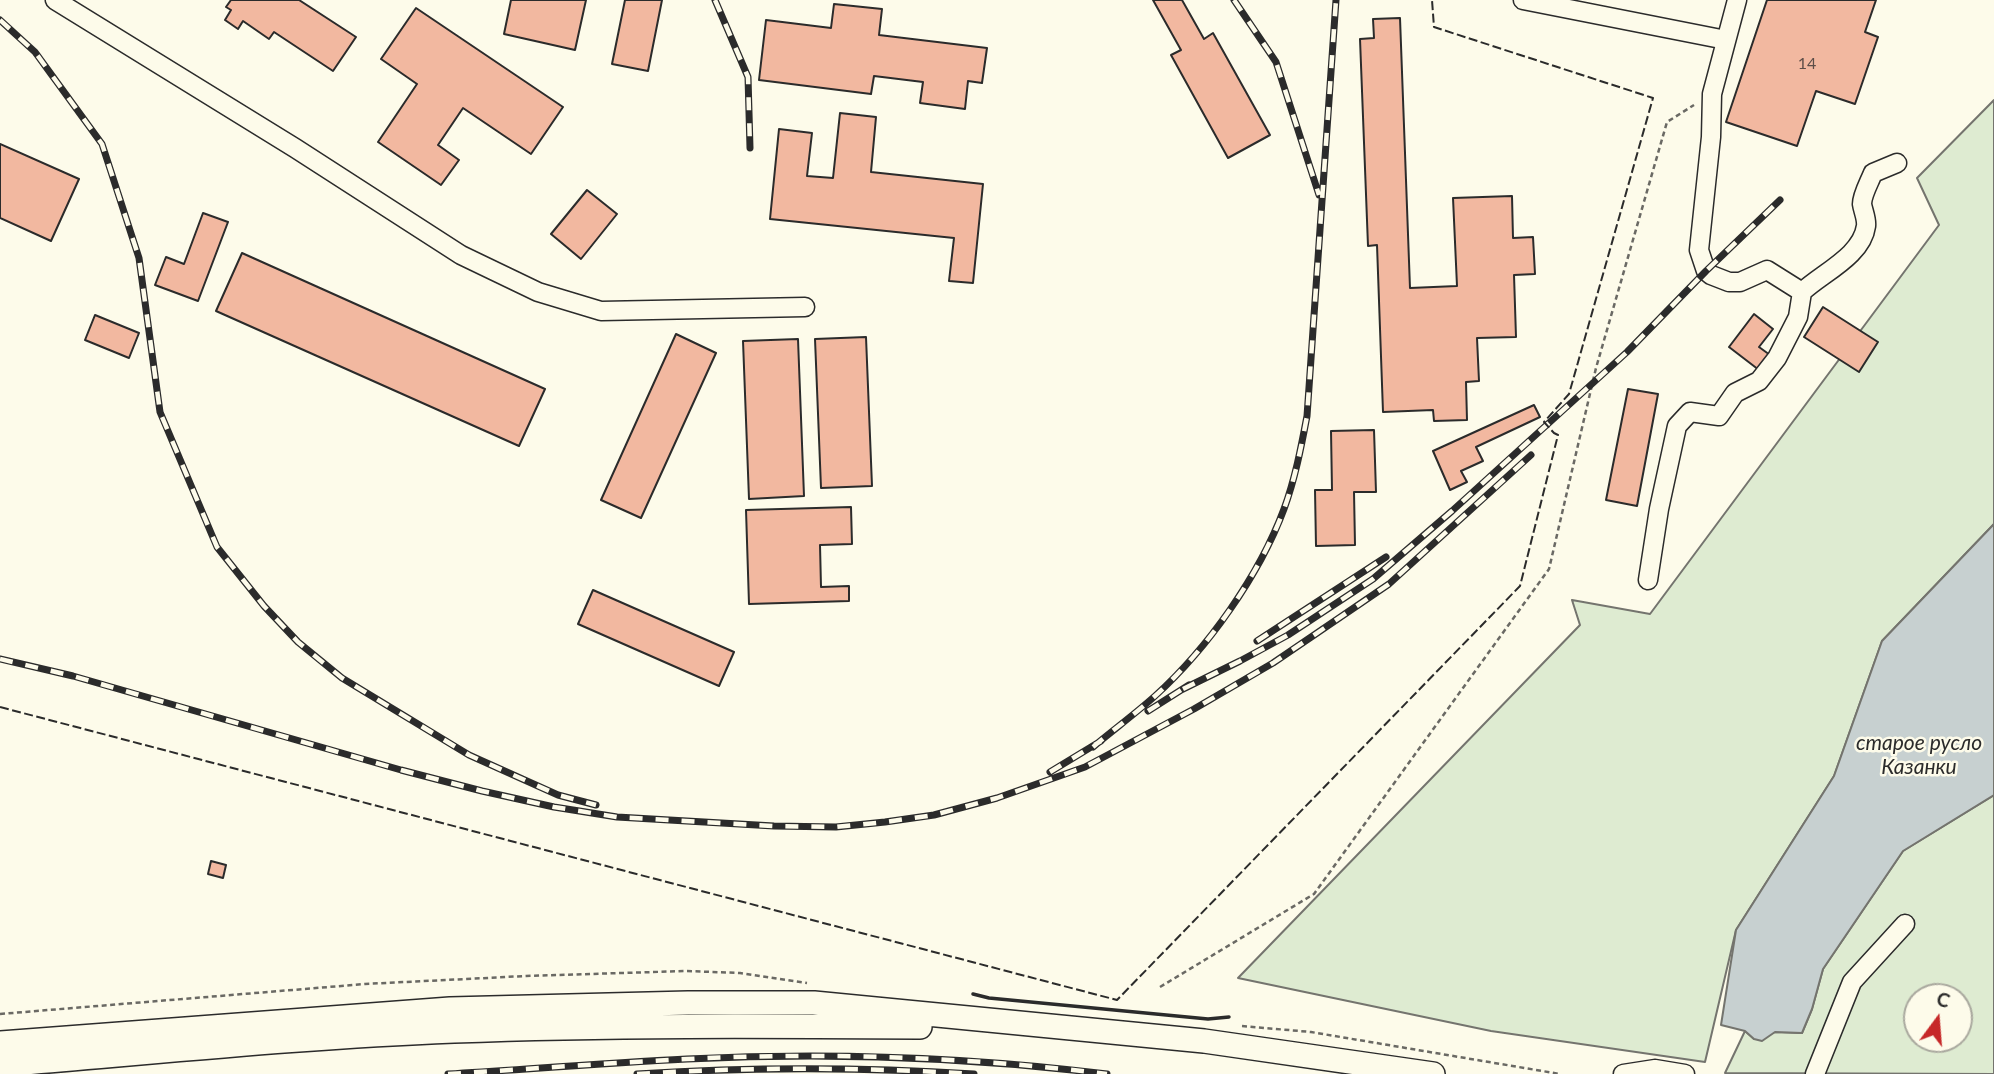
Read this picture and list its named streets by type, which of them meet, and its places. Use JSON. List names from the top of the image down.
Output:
{
  "water": ["старое русло Казанки"],
  "house_numbers": ["14"],
  "north": "top"
}
